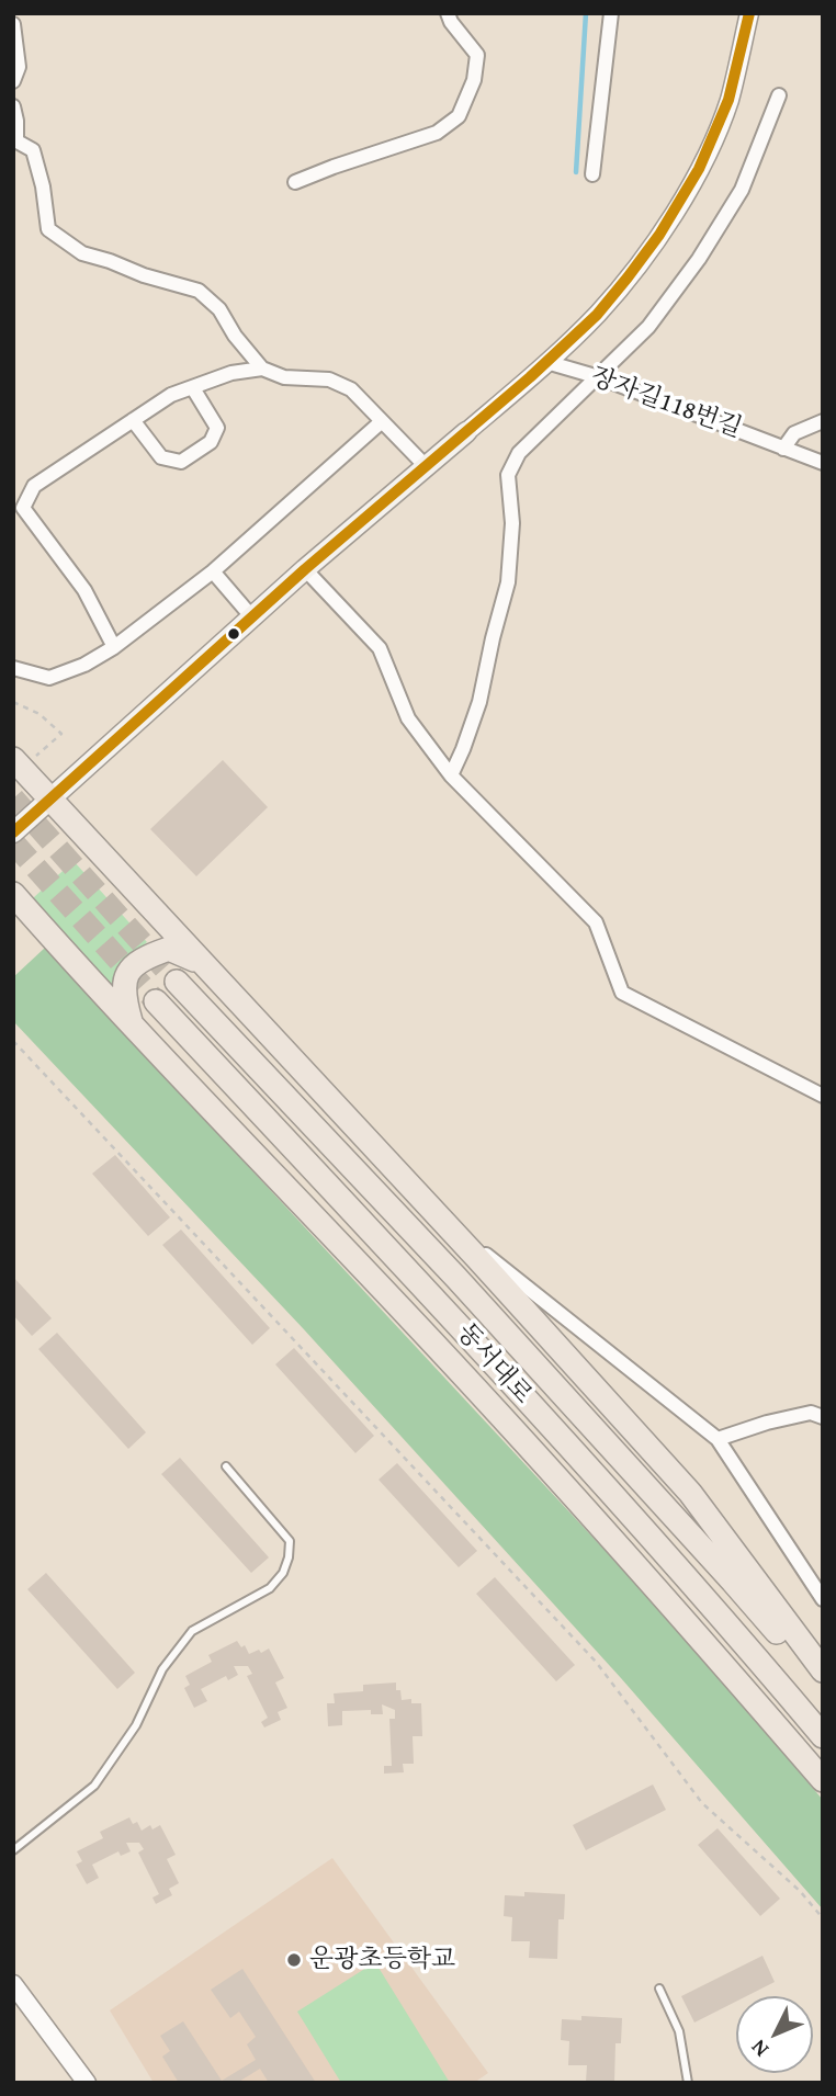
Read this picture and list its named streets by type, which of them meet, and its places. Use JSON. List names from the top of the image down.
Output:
{
  "streets": {
    "highway": ["동서대로"],
    "street": ["장자길118번길"]
  },
  "places": ["운광초등학교"],
  "north": "bottom left"
}
